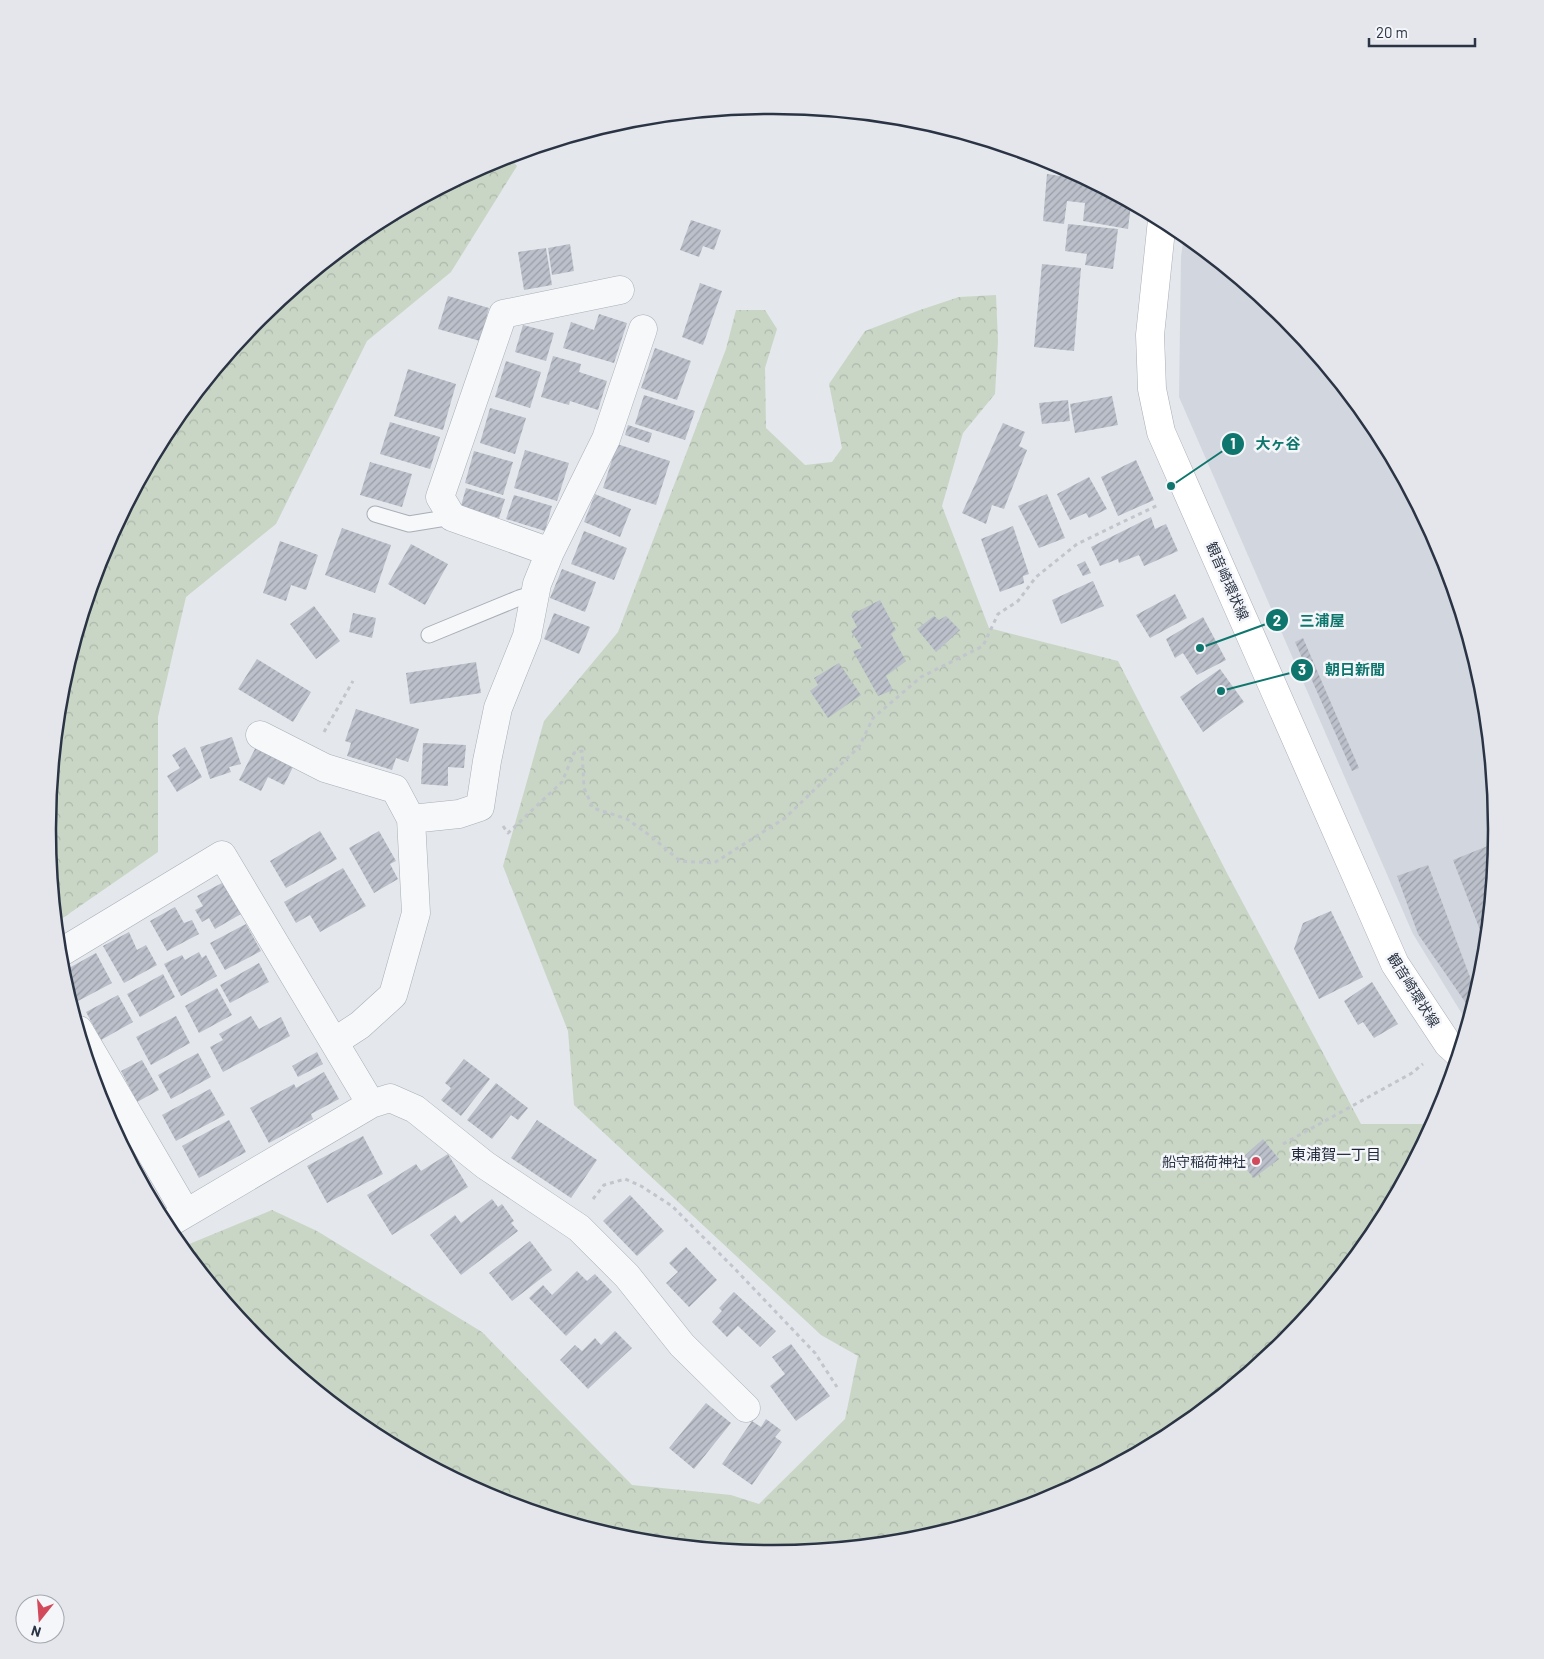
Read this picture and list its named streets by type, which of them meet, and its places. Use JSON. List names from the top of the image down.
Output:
{
  "streets": {
    "main road": ["観音崎環状線"]
  },
  "districts": ["東浦賀一丁目"],
  "places": [
    "大ヶ谷",
    "三浦屋",
    "朝日新聞",
    "船守稲荷神社"
  ],
  "scale_bar": "20 m",
  "north": "bottom"
}
